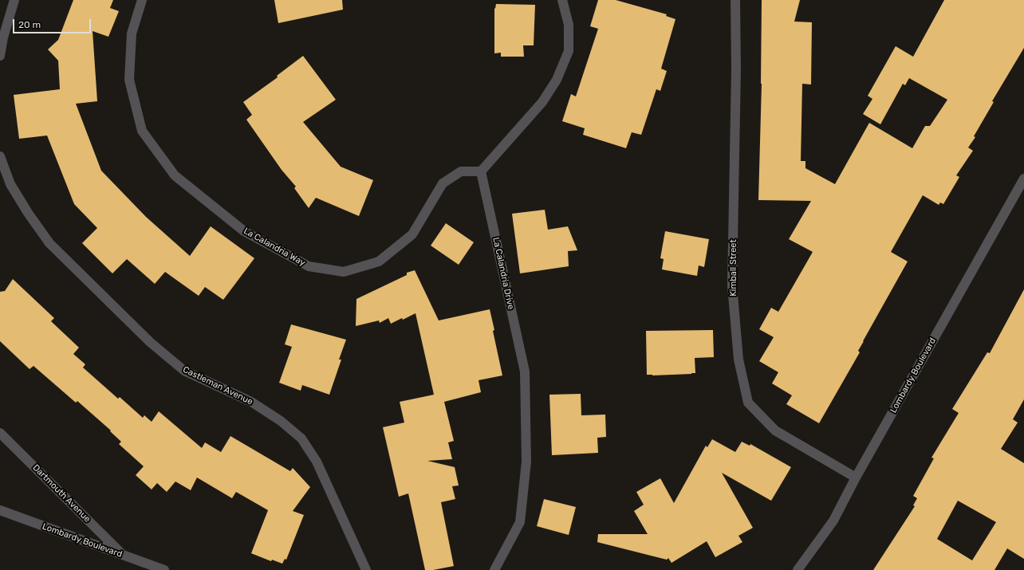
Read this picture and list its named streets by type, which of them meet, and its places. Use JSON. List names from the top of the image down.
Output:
{
  "streets": {
    "street": [
      "La Calandria Way",
      "Kimball Street",
      "La Calandria Drive",
      "Lombardy Boulevard",
      "Castleman Avenue",
      "Dartmouth Avenue"
    ]
  },
  "crossings": [
    ["La Calandria Way", "La Calandria Drive"],
    ["Kimball Street", "Lombardy Boulevard"],
    ["Lombardy Boulevard", "Dartmouth Avenue"]
  ],
  "scale_bar": "20 m"
}
